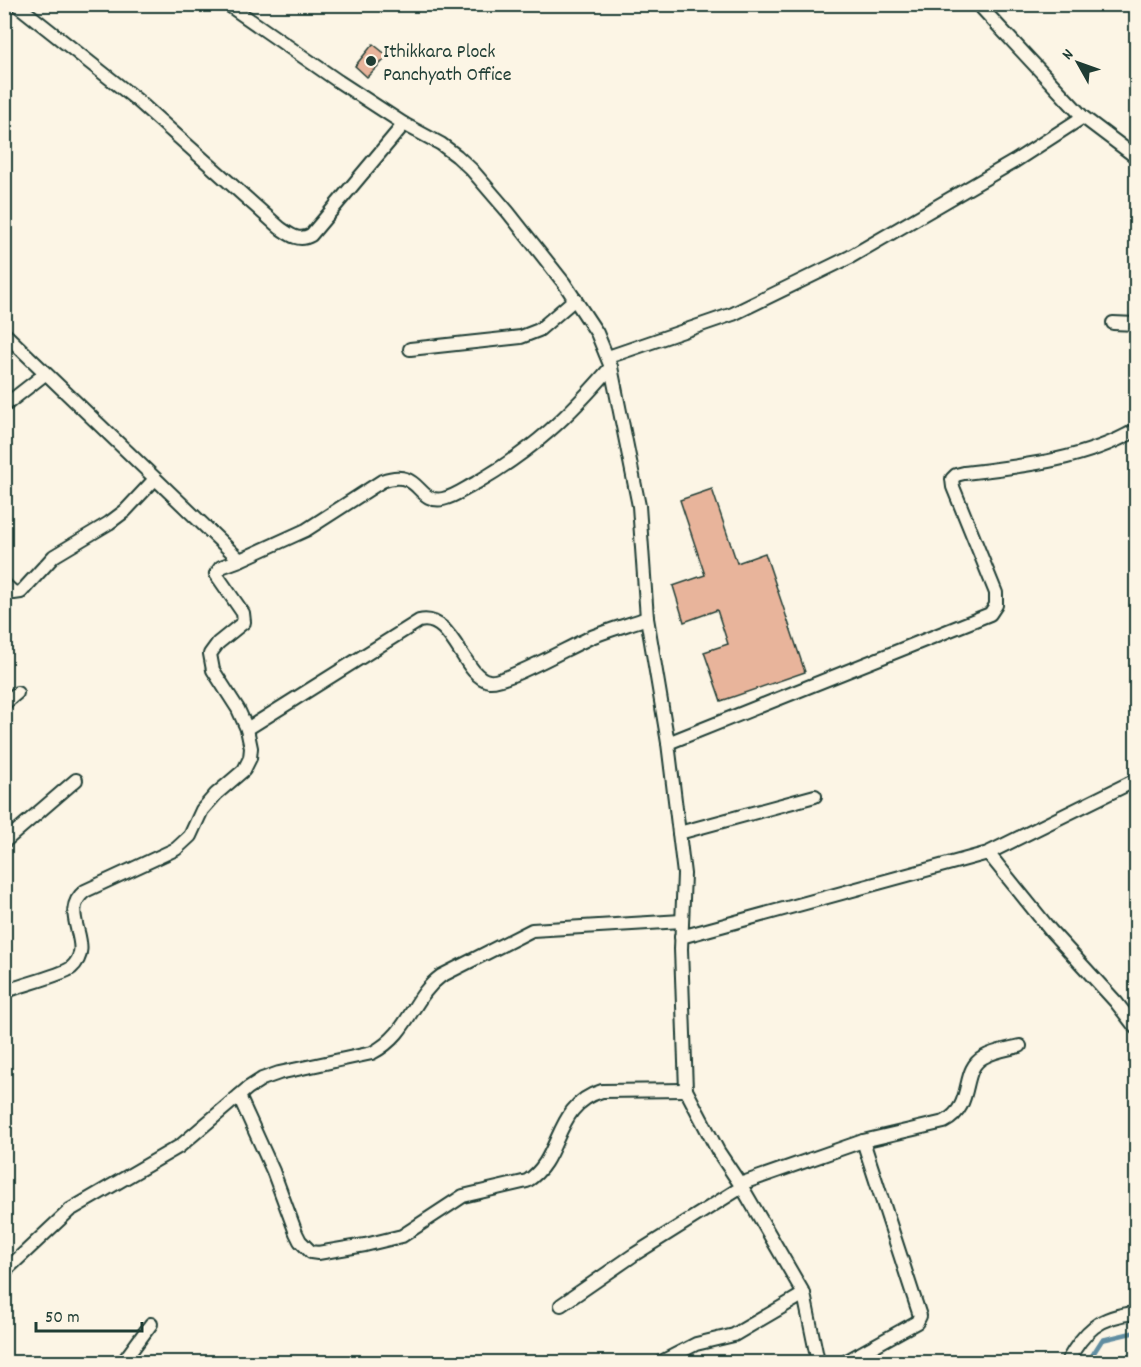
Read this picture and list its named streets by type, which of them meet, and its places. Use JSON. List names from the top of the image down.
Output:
{
  "places": ["Ithikkara Plock Panchyath Office"],
  "scale_bar": "50 m",
  "north": "top left"
}
